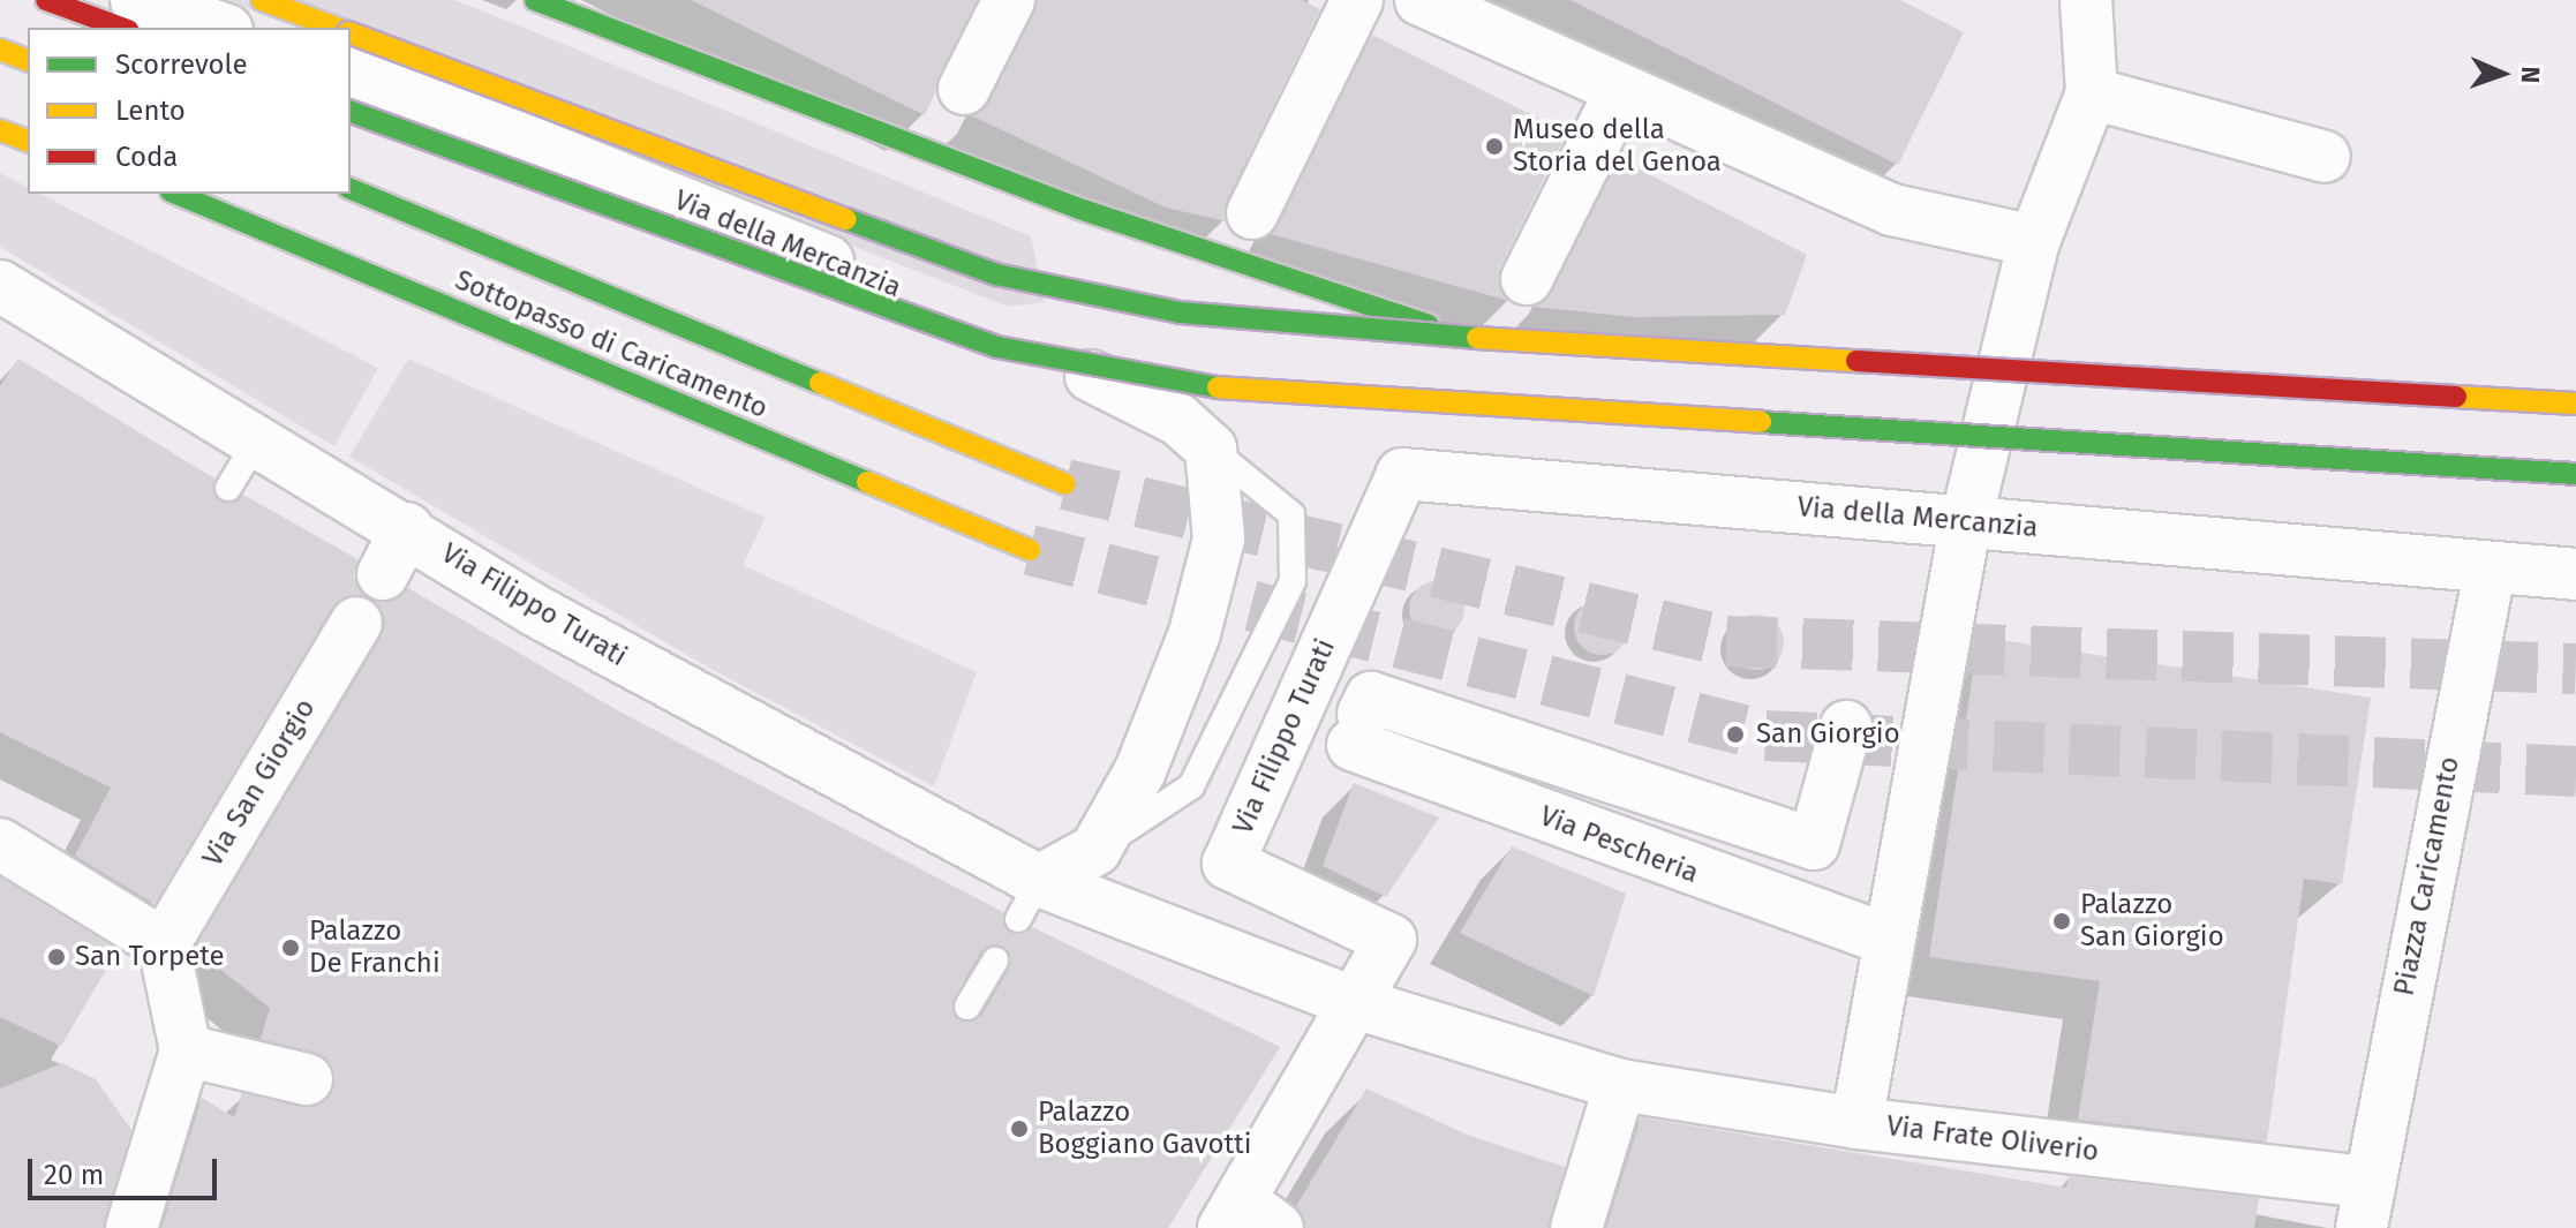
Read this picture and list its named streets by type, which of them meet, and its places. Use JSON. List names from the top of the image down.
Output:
{
  "streets": {
    "main road": ["Sottopasso di Caricamento"],
    "street": [
      "Via della Mercanzia",
      "Via Filippo Turati",
      "Via San Giorgio",
      "Via Pescheria",
      "Piazza Caricamento",
      "Via Frate Oliverio"
    ]
  },
  "crossings": [
    ["Via della Mercanzia", "Via Filippo Turati"],
    ["Via della Mercanzia", "Piazza Caricamento"],
    ["Via Filippo Turati", "Via Frate Oliverio"],
    ["Piazza Caricamento", "Via Frate Oliverio"]
  ],
  "places": [
    "Museo della Storia del Genoa",
    "San Giorgio",
    "Palazzo San Giorgio",
    "Palazzo De Franchi",
    "San Torpete",
    "Palazzo Boggiano Gavotti"
  ],
  "legend": ["Scorrevole", "Lento", "Coda"],
  "scale_bar": "20 m",
  "north": "right"
}
